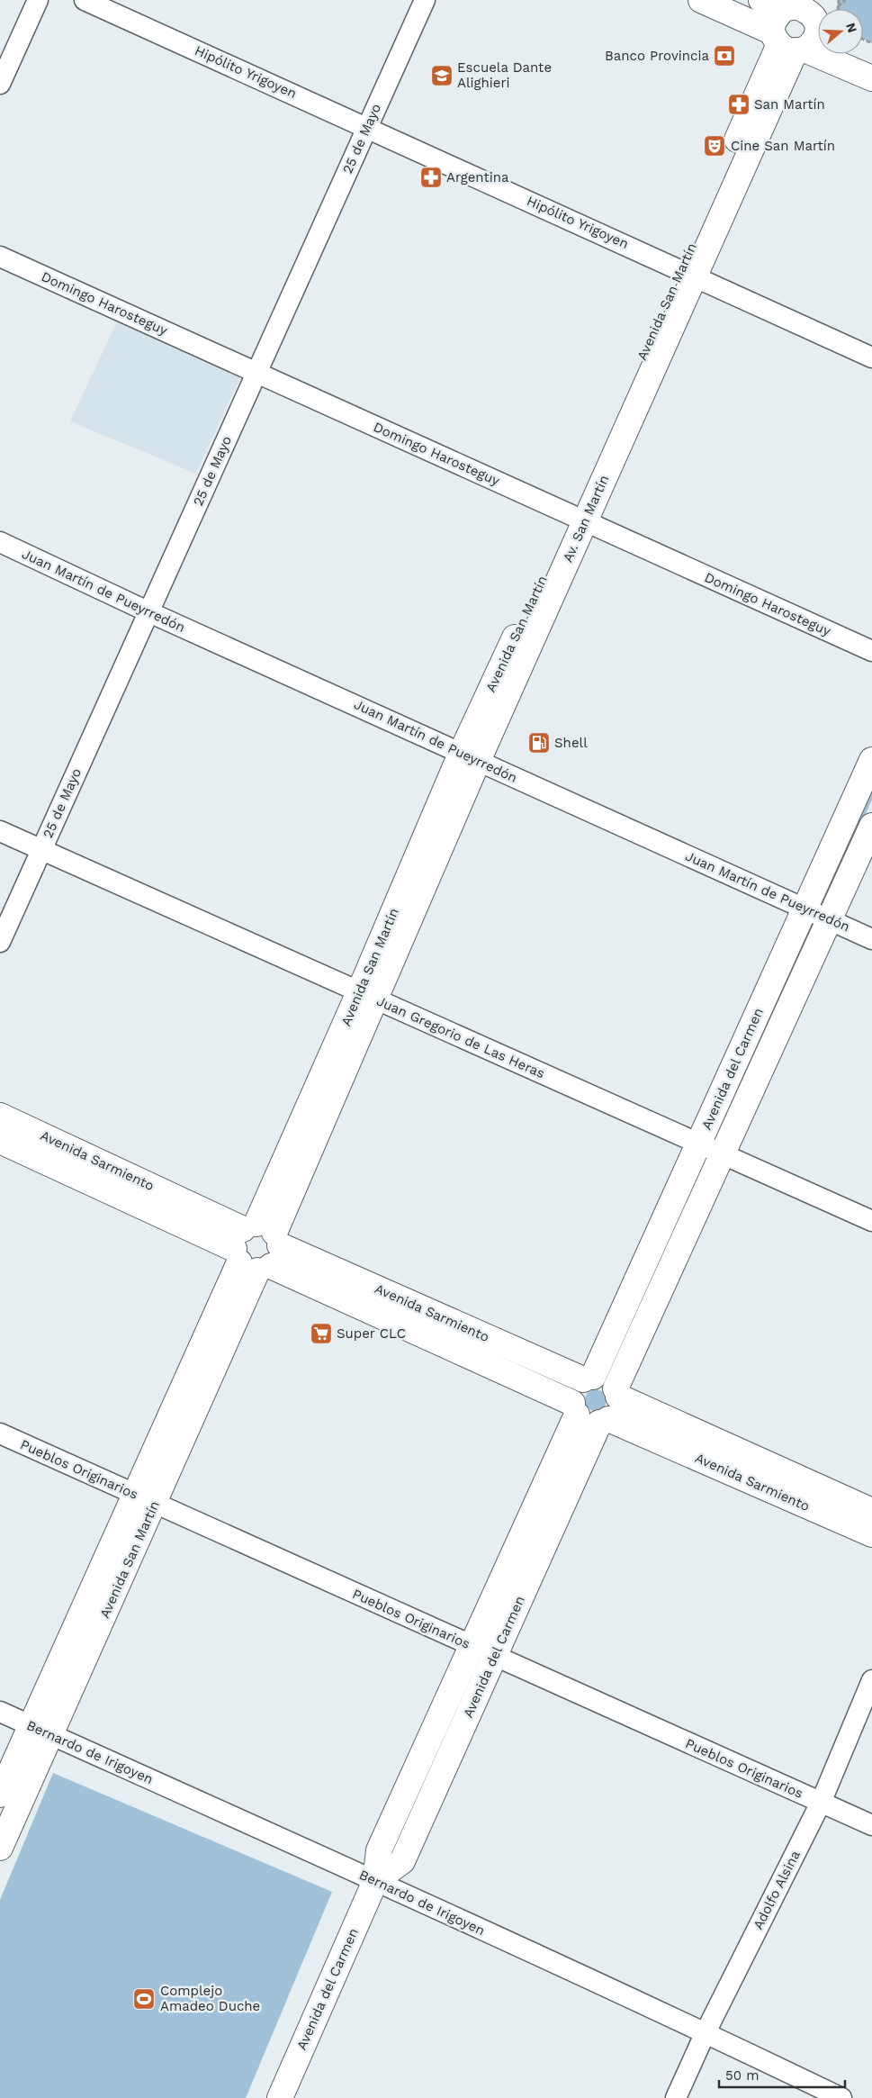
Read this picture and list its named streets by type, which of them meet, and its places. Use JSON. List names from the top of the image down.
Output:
{
  "streets": {
    "main road": ["Avenida San Martín", "Avenida del Carmen", "Avenida Sarmiento"],
    "street": [
      "Hipólito Yrigoyen",
      "25 de Mayo",
      "Domingo Harosteguy",
      "Juan Martín de Pueyrredón",
      "Juan Gregorio de Las Heras",
      "Pueblos Originarios",
      "Bernardo de Irigoyen",
      "Adolfo Alsina"
    ]
  },
  "crossings": [
    ["Hipólito Yrigoyen", "25 de Mayo"],
    ["Hipólito Yrigoyen", "Avenida San Martín"],
    ["25 de Mayo", "Domingo Harosteguy"],
    ["25 de Mayo", "Juan Martín de Pueyrredón"],
    ["25 de Mayo", "Juan Gregorio de Las Heras"],
    ["Avenida San Martín", "Domingo Harosteguy"],
    ["Avenida San Martín", "Juan Martín de Pueyrredón"],
    ["Avenida San Martín", "Juan Gregorio de Las Heras"],
    ["Avenida San Martín", "Avenida Sarmiento"],
    ["Avenida San Martín", "Pueblos Originarios"],
    ["Avenida San Martín", "Bernardo de Irigoyen"],
    ["Juan Martín de Pueyrredón", "Avenida del Carmen"],
    ["Juan Gregorio de Las Heras", "Avenida del Carmen"],
    ["Avenida del Carmen", "Avenida Sarmiento"],
    ["Avenida del Carmen", "Pueblos Originarios"],
    ["Avenida del Carmen", "Bernardo de Irigoyen"],
    ["Pueblos Originarios", "Adolfo Alsina"],
    ["Bernardo de Irigoyen", "Adolfo Alsina"]
  ],
  "places": {
    "bank": ["Banco Provincia"],
    "school or university": ["Escuela Dante Alighieri"],
    "pharmacy": ["San Martín", "Argentina"],
    "theatre": ["Cine San Martín"],
    "fuel station": ["Shell"],
    "supermarket": ["Super CLC"],
    "sports": ["Complejo Amadeo Duche"]
  },
  "scale_bar": "50 m",
  "north": "right"
}
